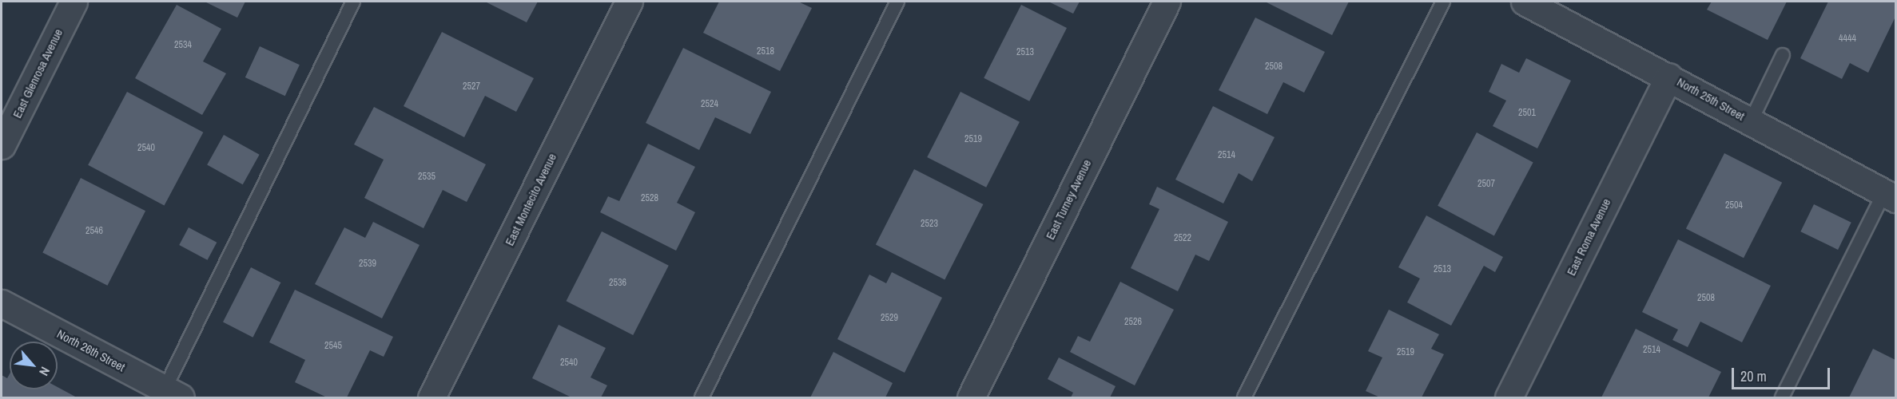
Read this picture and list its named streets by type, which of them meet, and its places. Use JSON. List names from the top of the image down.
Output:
{
  "streets": {
    "street": [
      "East Glenrosa Avenue",
      "North 25th Street",
      "East Montecito Avenue",
      "East Turney Avenue",
      "East Roma Avenue",
      "North 26th Street"
    ]
  },
  "crossings": [
    ["North 25th Street", "East Roma Avenue"]
  ],
  "house_numbers": [
    "4444",
    "2534",
    "2518",
    "2513",
    "2508",
    "2527",
    "2524",
    "2501",
    "2519",
    "2540",
    "2514",
    "2535",
    "2507",
    "2528",
    "2504",
    "2523",
    "2546",
    "2522",
    "2539",
    "2513",
    "2536",
    "2508",
    "2529",
    "2526",
    "2545",
    "2514",
    "2519",
    "2540"
  ],
  "scale_bar": "20 m",
  "north": "bottom right"
}
